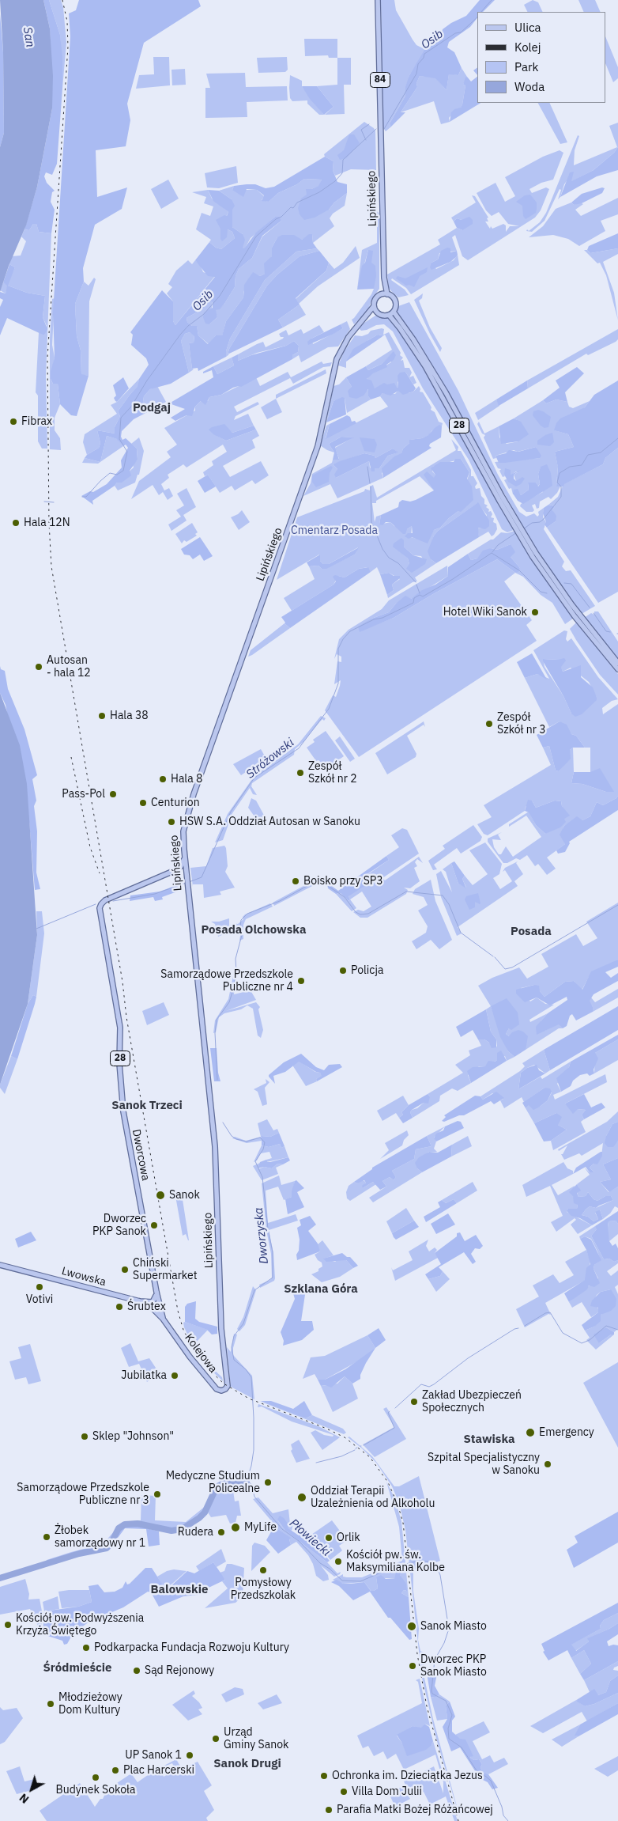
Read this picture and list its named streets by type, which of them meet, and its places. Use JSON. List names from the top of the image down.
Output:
{
  "streets": {
    "main road": [
      "84",
      "Lipińskiego",
      "28",
      "Dworcowa",
      "Lwowska",
      "Kolejowa"
    ]
  },
  "crossings": [
    ["Lipińskiego", "28"],
    ["Lipińskiego", "Kolejowa"],
    ["28", "Dworcowa"],
    ["Dworcowa", "Kolejowa"],
    ["Lwowska", "Kolejowa"]
  ],
  "districts": [
    "Podgaj",
    "Posada Olchowska",
    "Posada",
    "Sanok Trzeci",
    "Szklana Góra",
    "Stawiska",
    "Balowskie",
    "Śródmieście",
    "Sanok Drugi"
  ],
  "water": [
    "San",
    "Osib",
    "Stróżowski",
    "Dworzyska",
    "Płowiecki"
  ],
  "parks": ["Cmentarz Posada"],
  "places": [
    "Fibrax",
    "Hala 12N",
    "Hotel Wiki Sanok",
    "Autosan - hala 12",
    "Hala 38",
    "Zespół Szkół nr 3",
    "Zespół Szkół nr 2",
    "Hala 8",
    "Pass-Pol",
    "Centurion",
    "HSW S.A. Oddział Autosan w Sanoku",
    "Boisko przy SP3",
    "Policja",
    "Samorządowe Przedszkole Publiczne nr 4",
    "Sanok",
    "Dworzec PKP Sanok",
    "Chiński Supermarket",
    "Votivi",
    "Śrubtex",
    "Jubilatka",
    "Zakład Ubezpieczeń Społecznych",
    "Emergency",
    "Sklep \"Johnson\"",
    "Szpital Specjalistyczny w Sanoku",
    "Medyczne Studium Policealne",
    "Samorządowe Przedszkole Publiczne nr 3",
    "Oddział Terapii Uzależnienia od Alkoholu",
    "MyLife",
    "Rudera",
    "Żłobek samorządowy nr 1",
    "Orlik",
    "Kościół pw. św. Maksymiliana Kolbe",
    "Pomysłowy Przedszkolak",
    "Kościół pw. Podwyższenia Krzyża Świętego",
    "Sanok Miasto",
    "Podkarpacka Fundacja Rozwoju Kultury",
    "Dworzec PKP Sanok Miasto",
    "Sąd Rejonowy",
    "Młodzieżowy Dom Kultury",
    "Urząd Gminy Sanok",
    "UP Sanok 1",
    "Plac Harcerski",
    "Ochronka im. Dzieciątka Jezus",
    "Budynek Sokoła",
    "Villa Dom Julii",
    "Parafia Matki Bożej Różańcowej"
  ],
  "legend": [
    "Ulica",
    "Kolej",
    "Park",
    "Woda"
  ],
  "north": "bottom left"
}
